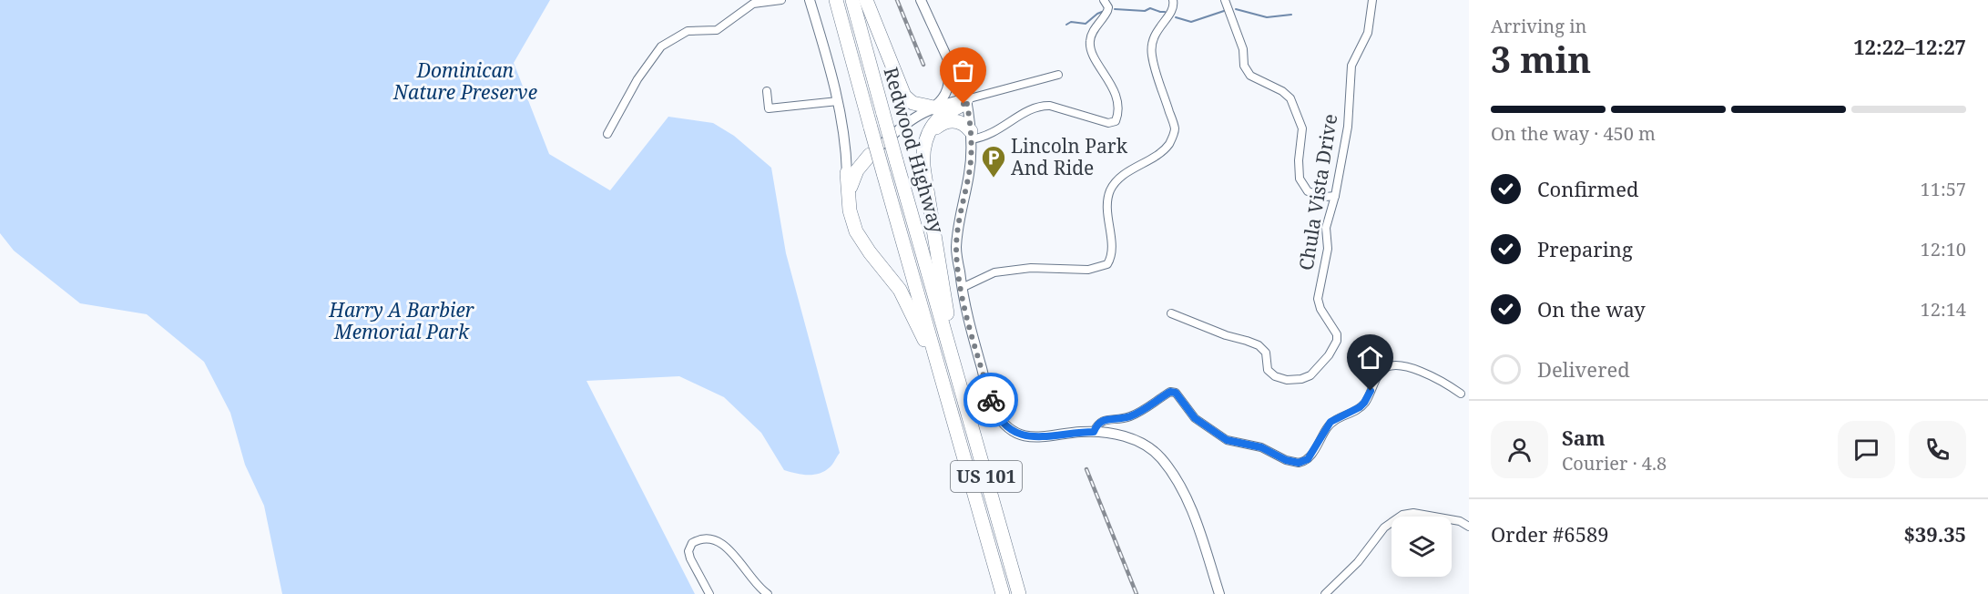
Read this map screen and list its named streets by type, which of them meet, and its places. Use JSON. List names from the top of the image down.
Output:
{
  "streets": {
    "highway": ["Redwood Highway", "US 101"],
    "street": ["Chula Vista Drive"]
  },
  "parks": ["Dominican Nature Preserve", "Harry A Barbier Memorial Park"],
  "places": {
    "parking": ["Lincoln Park And Ride"]
  },
  "page": {
    "heading": ["3 min", "Arriving in", "12:22–12:27"],
    "panel": [
      "Sam",
      "Courier · 4.8",
      "Order #6589",
      "$39.35"
    ],
    "bar": "On the way · 450 m",
    "list": [
      ["Confirmed", "11:57"],
      ["Preparing", "12:10"],
      ["On the way", "12:14"],
      "Delivered"
    ]
  }
}
